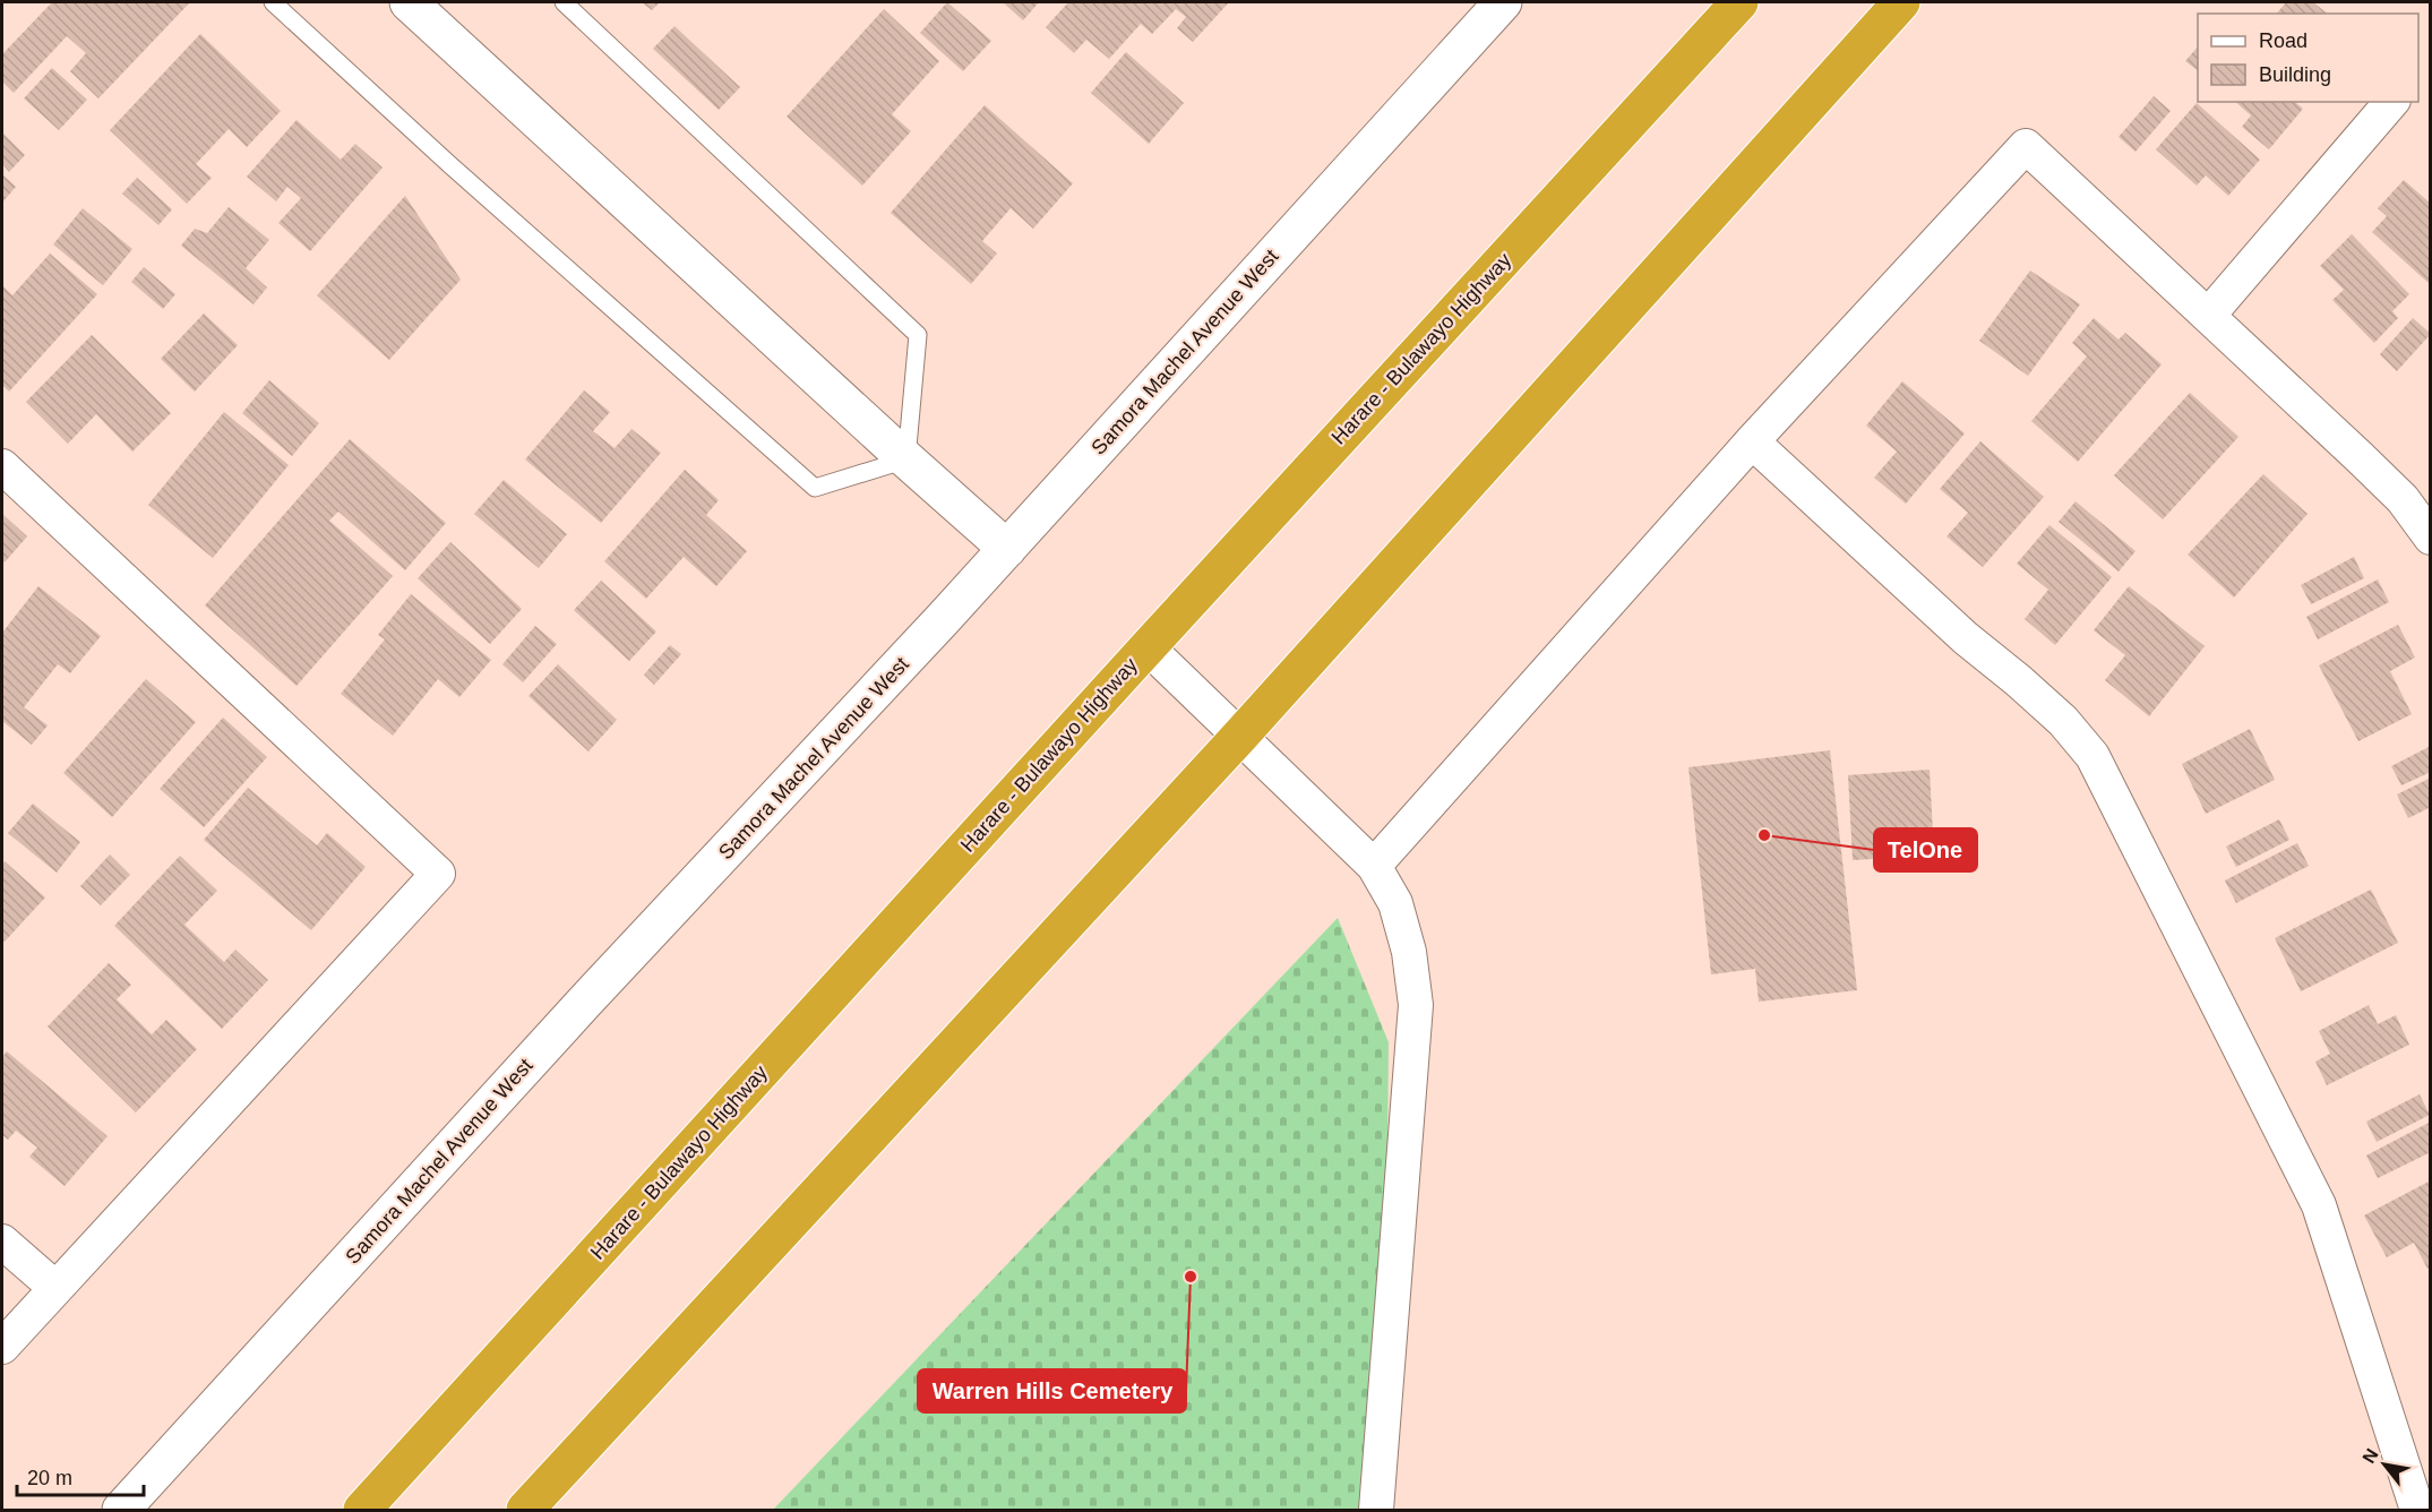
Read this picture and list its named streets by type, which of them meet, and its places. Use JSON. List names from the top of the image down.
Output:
{
  "streets": {
    "highway": ["Harare - Bulawayo Highway"],
    "street": ["Samora Machel Avenue West"]
  },
  "places": ["TelOne", "Warren Hills Cemetery"],
  "legend": ["Road", "Building"],
  "scale_bar": "20 m",
  "north": "top left"
}
